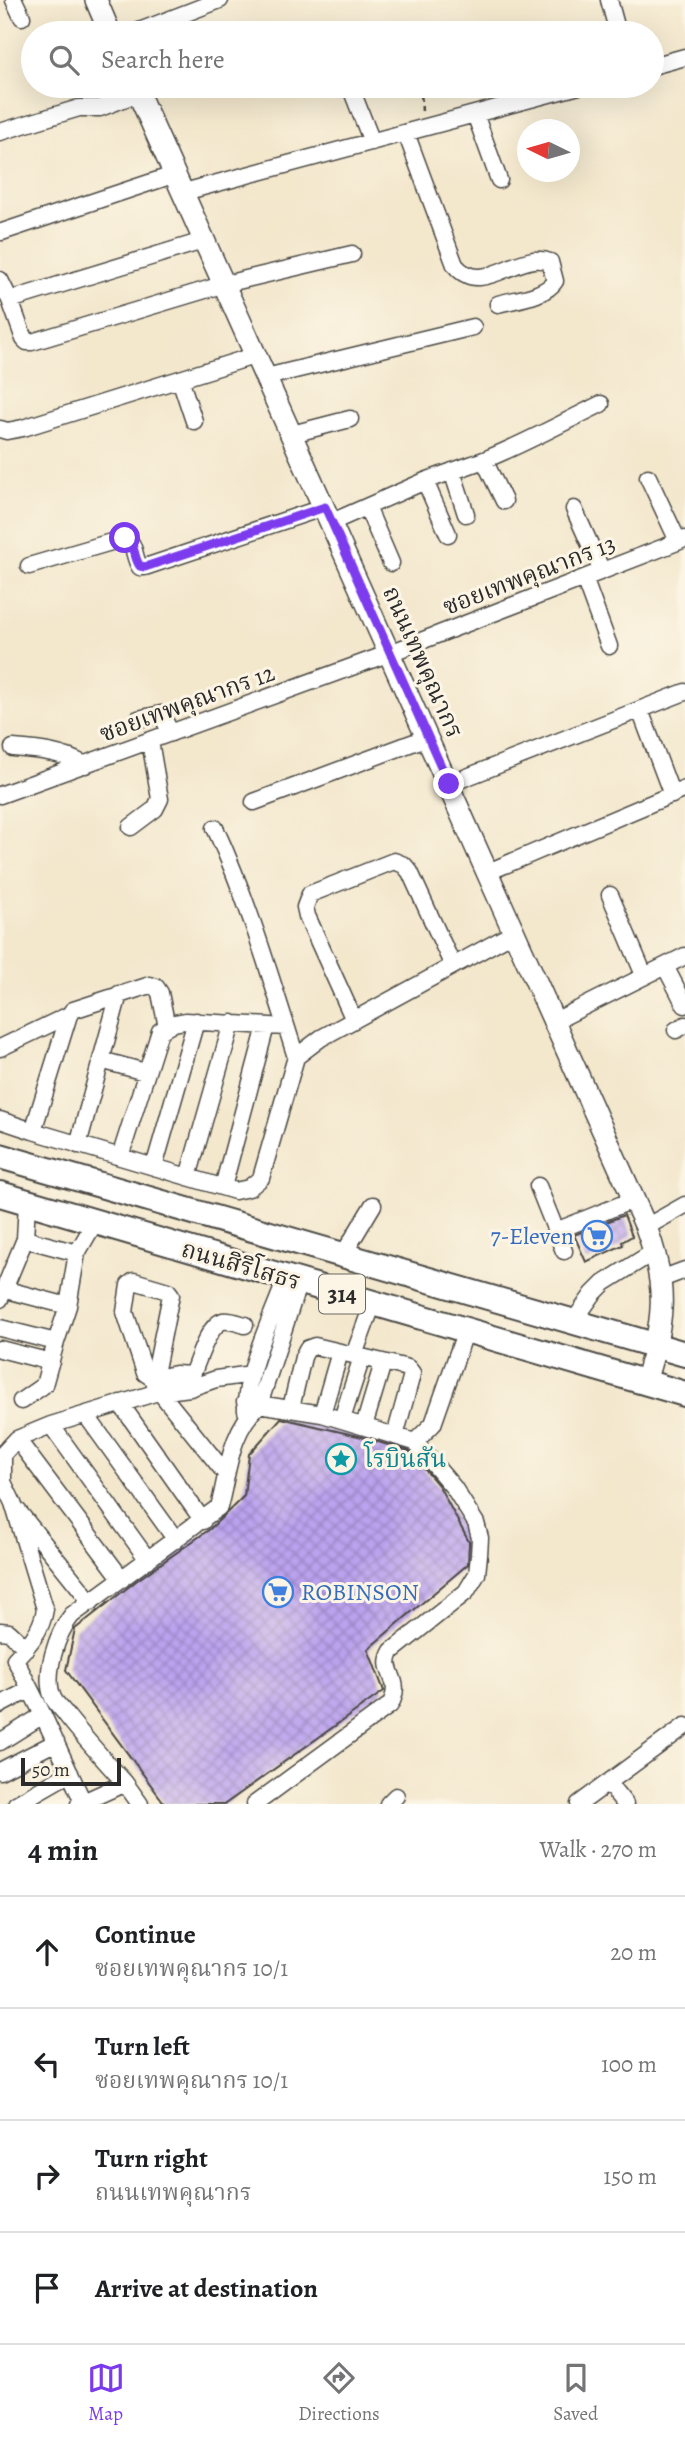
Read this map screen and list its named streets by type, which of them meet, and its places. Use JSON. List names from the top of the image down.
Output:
{
  "streets": {
    "highway": ["ถนนสิริโสธร", "314"],
    "main road": ["ถนนเทพคุณากร"],
    "street": ["ซอยเทพคุณากร 13", "ซอยเทพคุณากร 12"]
  },
  "crossings": [
    ["ซอยเทพคุณากร 13", "ถนนเทพคุณากร"],
    ["ซอยเทพคุณากร 13", "ซอยเทพคุณากร 12"],
    ["ถนนเทพคุณากร", "ซอยเทพคุณากร 12"],
    ["ถนนเทพคุณากร", "ถนนสิริโสธร"]
  ],
  "places": {
    "supermarket": ["7-Eleven", "ROBINSON"],
    "place": ["โรบินสัน"]
  },
  "scale_bar": "50 m",
  "north": "left",
  "page": {
    "search": "Search here",
    "scale": "50 m",
    "heading": ["4 min", "Walk · 270 m"],
    "list": [
      ["Continue", "ซอยเทพคุณากร 10/1", "20 m"],
      ["Turn left", "ซอยเทพคุณากร 10/1", "100 m"],
      ["Turn right", "ถนนเทพคุณากร", "150 m"],
      "Arrive at destination"
    ],
    "nav": ["Map", "Directions", "Saved"]
  }
}
